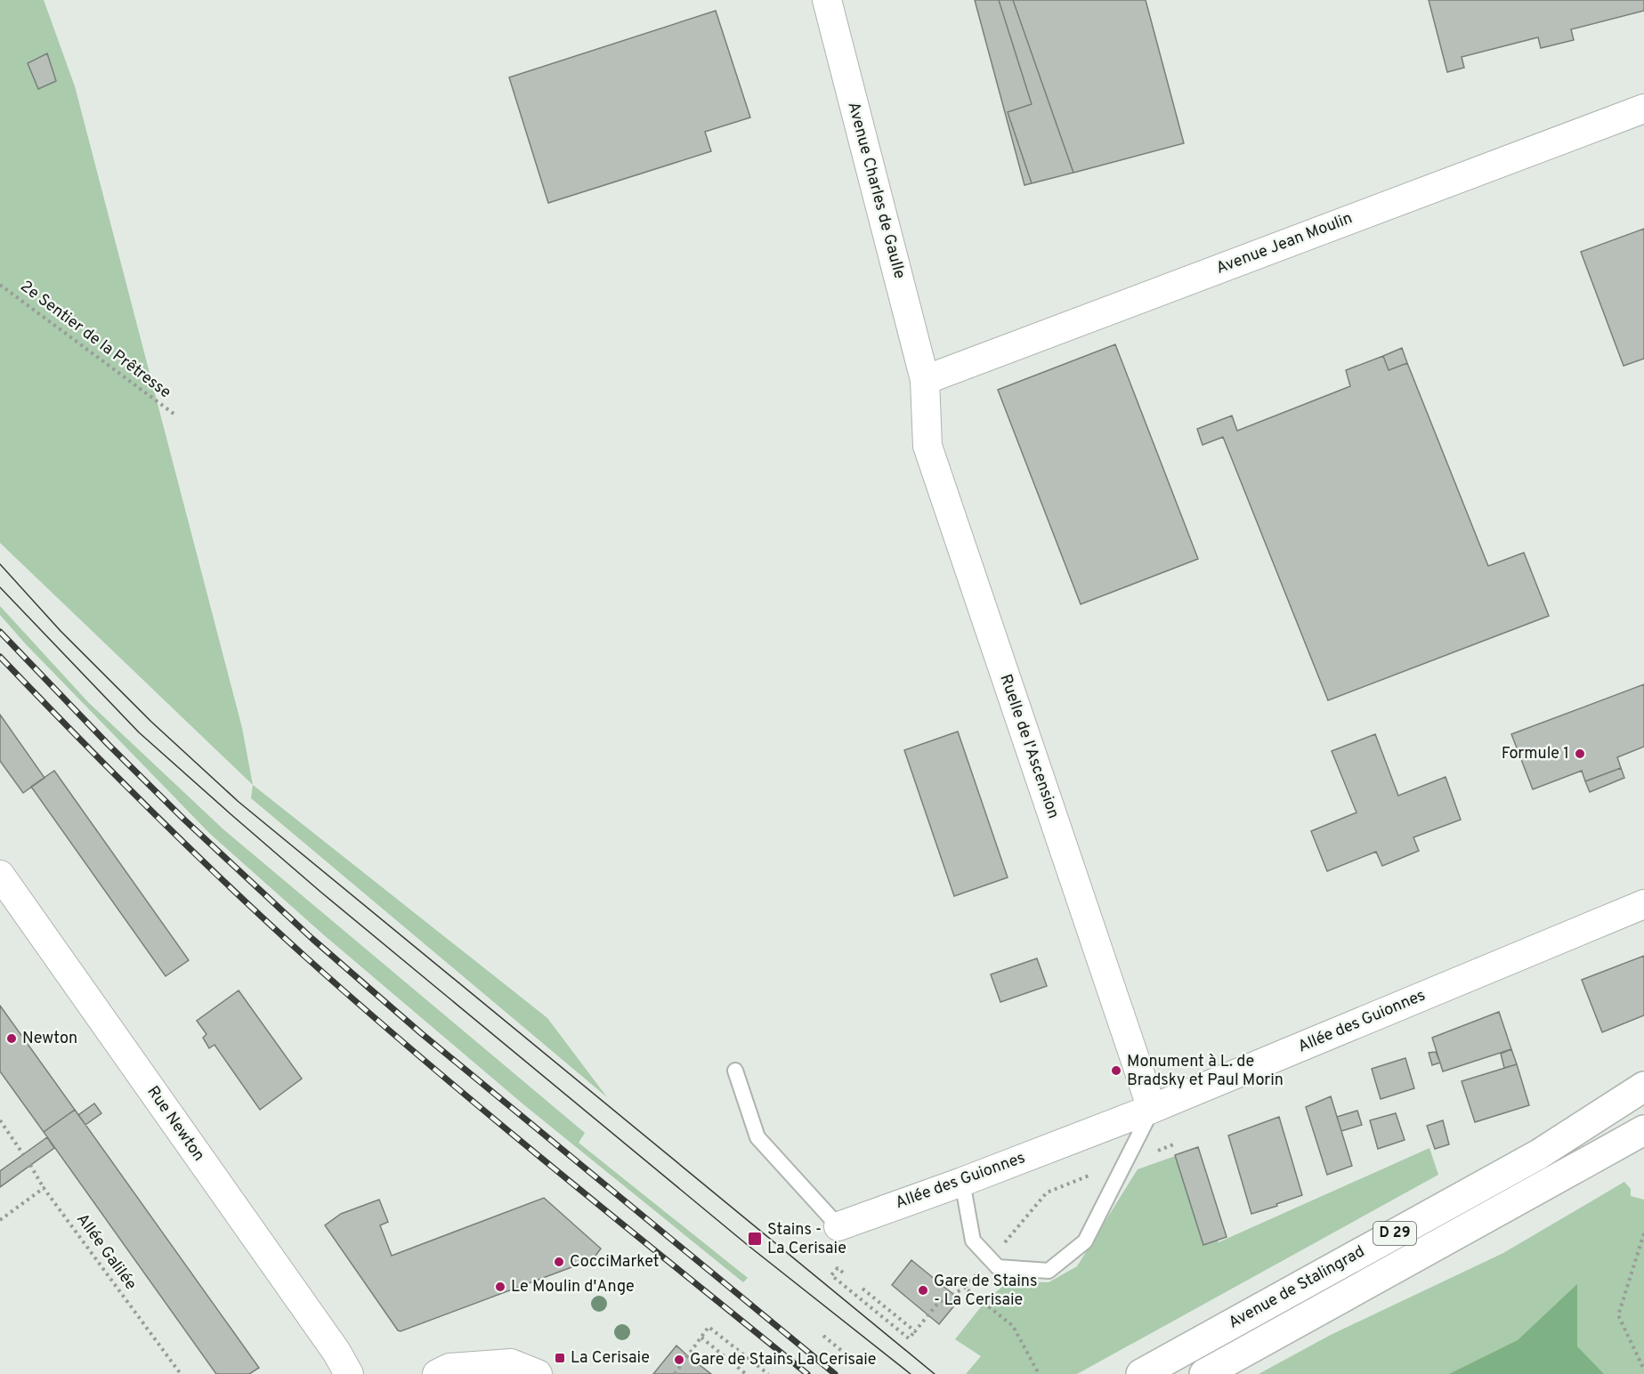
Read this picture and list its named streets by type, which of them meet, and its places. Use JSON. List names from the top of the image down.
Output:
{
  "streets": {
    "main road": ["D 29", "Avenue de Stalingrad"],
    "street": [
      "Avenue Charles de Gaulle",
      "Avenue Jean Moulin",
      "Ruelle de l'Ascension",
      "Allée des Guionnes",
      "Rue Newton"
    ],
    "path": ["2e Sentier de la Prêtresse", "Allée Galilée"]
  },
  "crossings": [
    ["Avenue Charles de Gaulle", "Avenue Jean Moulin"],
    ["Avenue Charles de Gaulle", "Ruelle de l'Ascension"],
    ["Avenue Jean Moulin", "Ruelle de l'Ascension"],
    ["Ruelle de l'Ascension", "Allée des Guionnes"]
  ],
  "places": {
    "other": [
      "Formule 1",
      "Newton",
      "Monument à L. de Bradsky et Paul Morin",
      "CocciMarket",
      "Le Moulin d'Ange",
      "Gare de Stains - La Cerisaie",
      "Gare de Stains La Cerisaie"
    ],
    "transit": ["Stains - La Cerisaie", "La Cerisaie"]
  }
}
